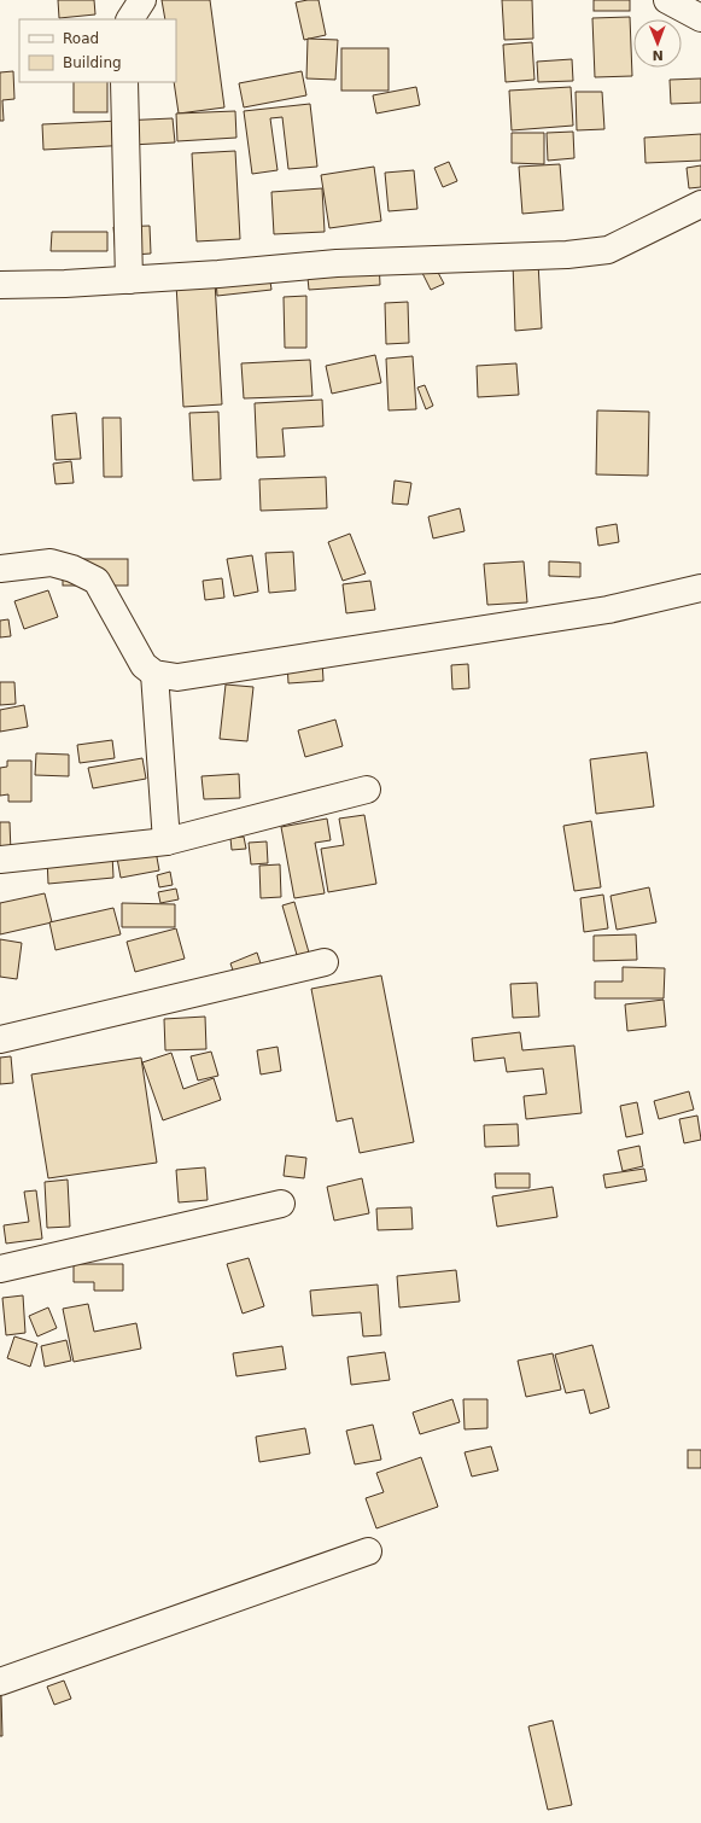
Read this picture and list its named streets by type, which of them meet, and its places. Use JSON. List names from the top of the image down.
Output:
{
  "legend": ["Road", "Building"],
  "north": "bottom"
}
